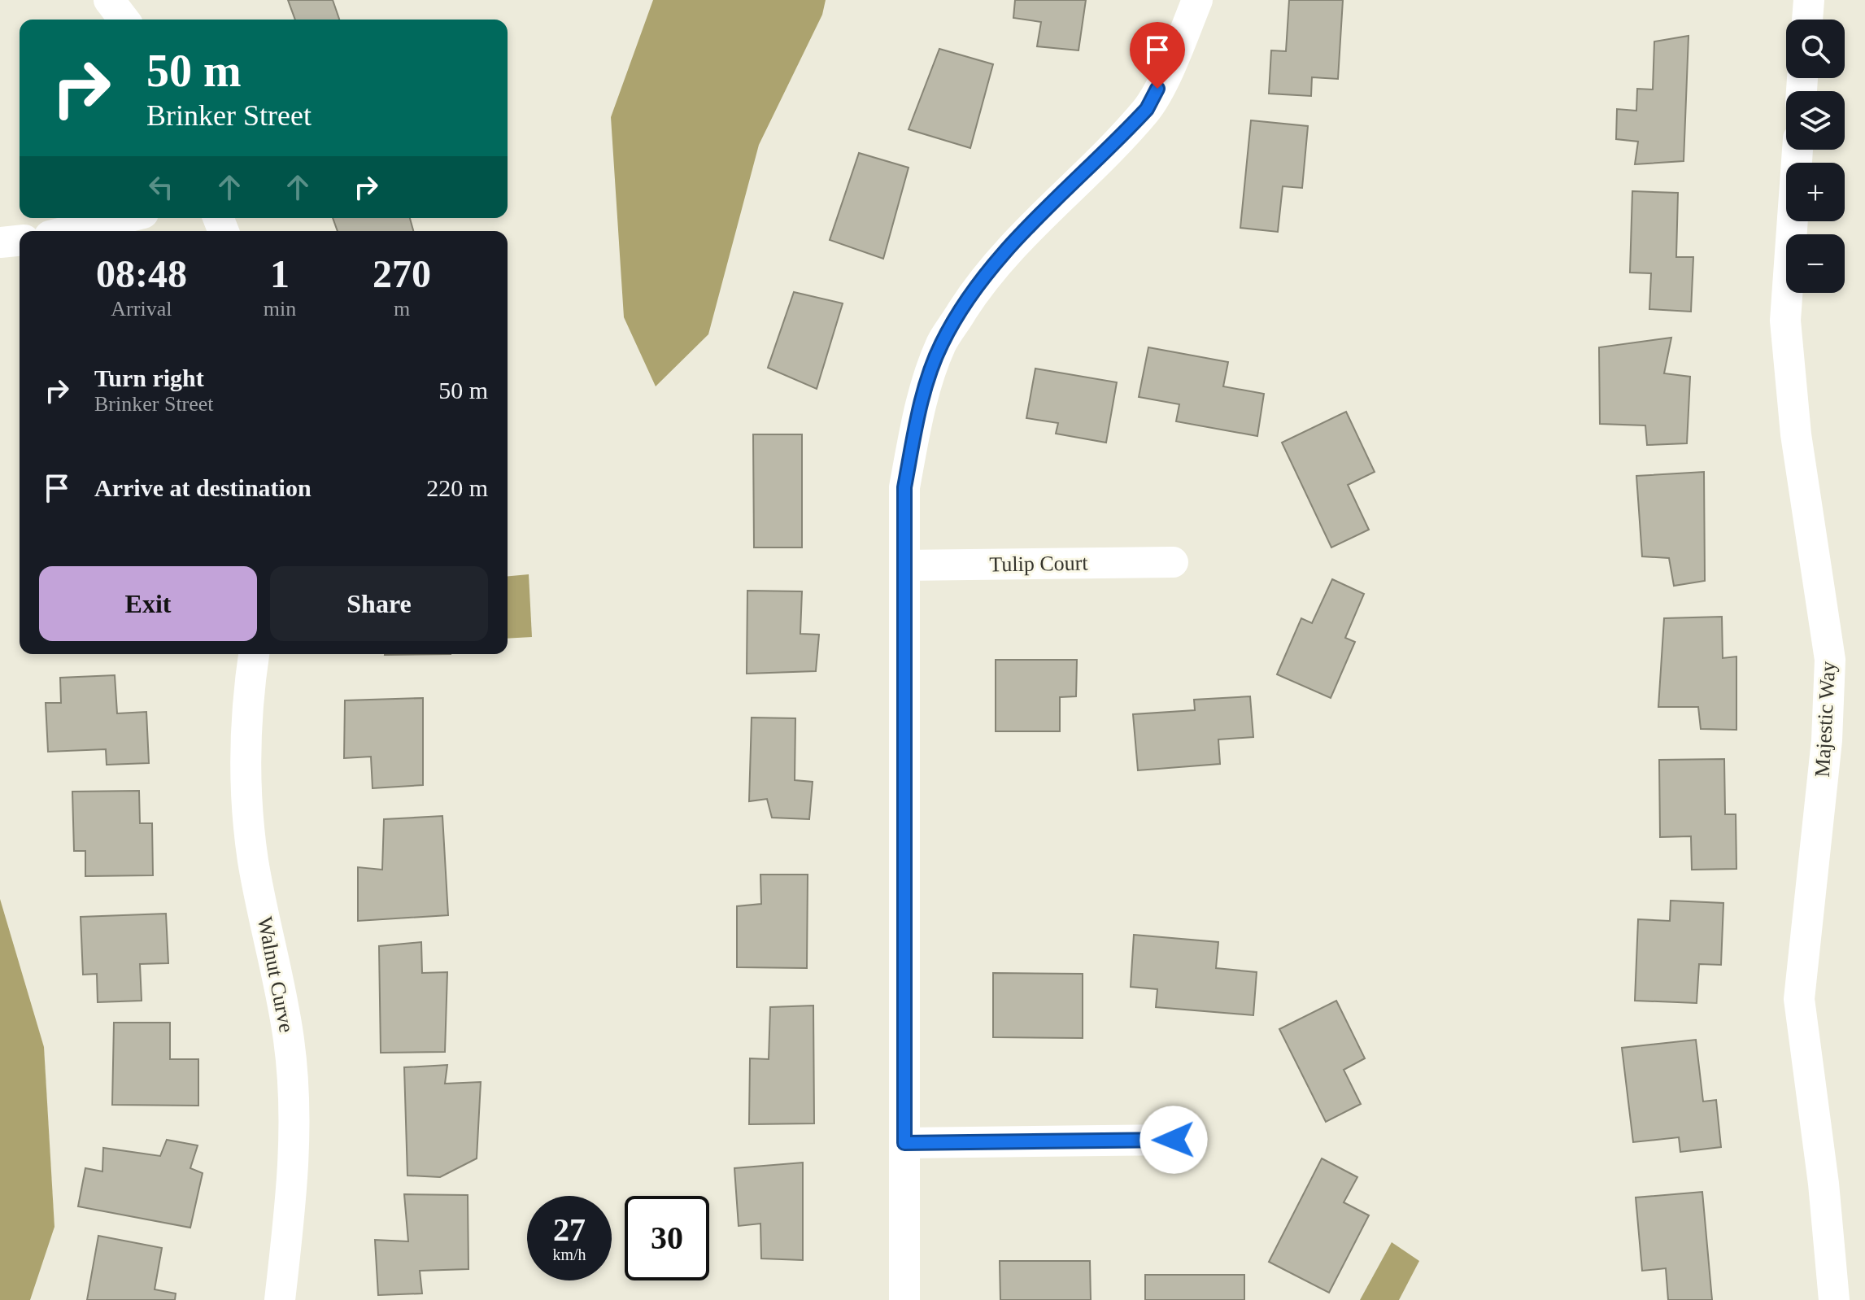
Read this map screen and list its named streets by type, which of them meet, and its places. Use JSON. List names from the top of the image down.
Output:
{
  "streets": {
    "street": ["Tulip Court", "Majestic Way", "Walnut Curve"]
  },
  "page": {
    "map_buttons": ["+", "−"],
    "turn": ["50 m", "Brinker Street"],
    "eta": [
      "08:48",
      "Arrival",
      "1",
      "min",
      "270",
      "m"
    ],
    "list": [
      {
        "name": "Turn right",
        "note": "Brinker Street",
        "value": "50 m"
      },
      {
        "name": "Arrive at destination",
        "value": "220 m"
      }
    ],
    "buttons": ["Exit", "Share"],
    "speed": "27 km/h",
    "limit": "30"
  }
}
